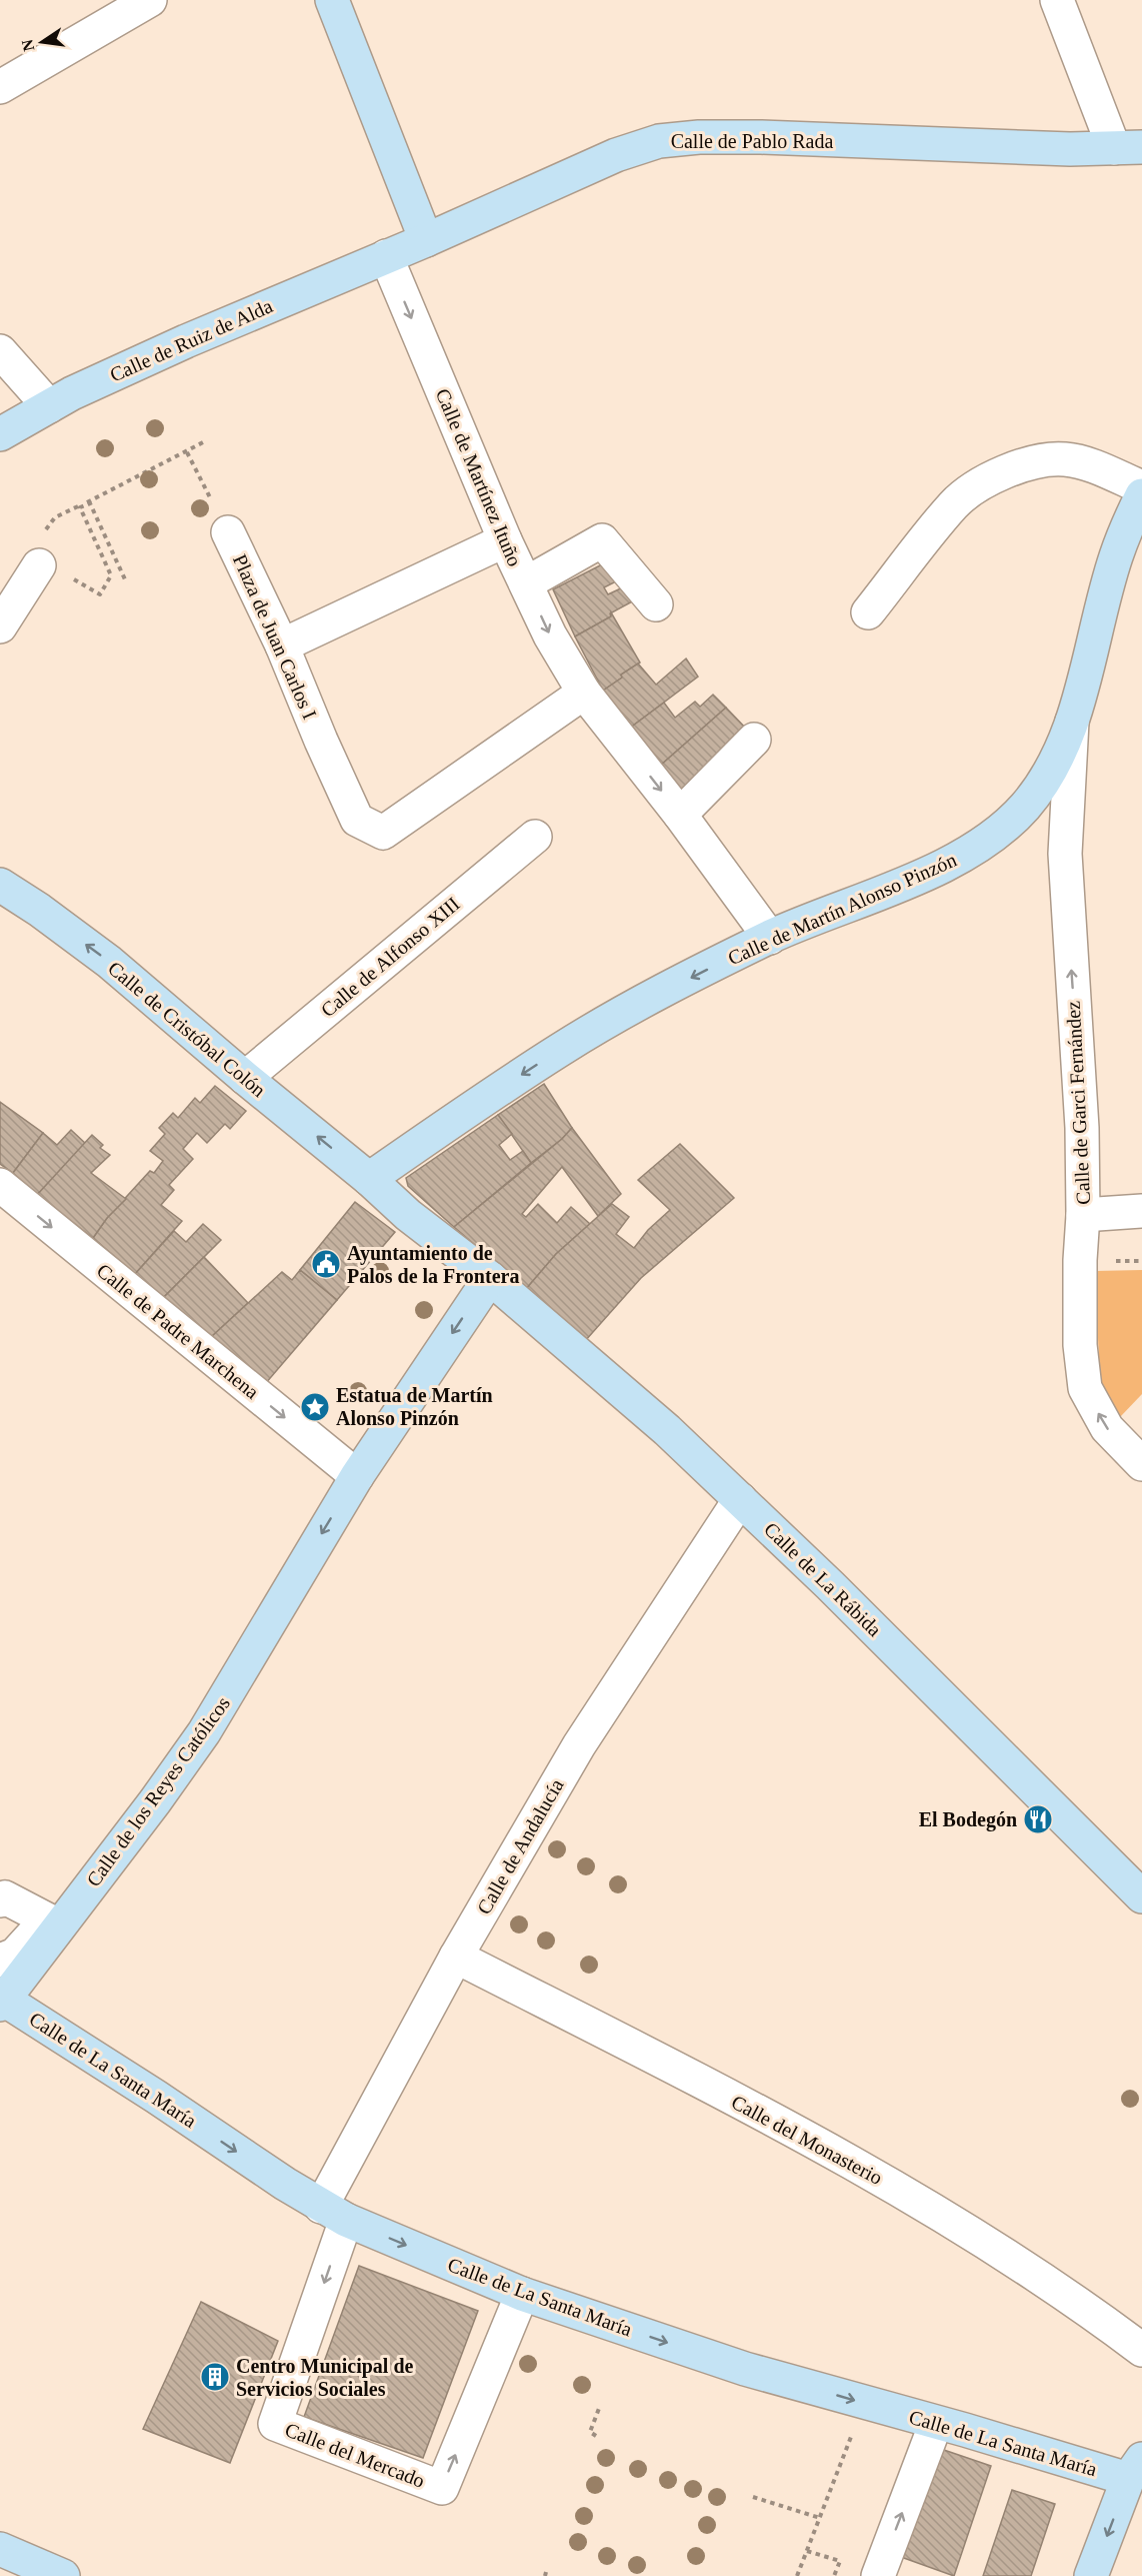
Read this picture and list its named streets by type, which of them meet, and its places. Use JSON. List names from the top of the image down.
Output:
{
  "streets": {
    "street": [
      "Calle de Pablo Rada",
      "Calle de Ruiz de Alda",
      "Calle de Martínez Ituño",
      "Plaza de Juan Carlos I",
      "Calle de Martín Alonso Pinzón",
      "Calle de Alfonso XIII",
      "Calle de Cristóbal Colón",
      "Calle de Garci Fernández",
      "Calle de Padre Marchena",
      "Calle de La Rábida",
      "Calle de los Reyes Católicos",
      "Calle de Andalucía",
      "Calle de La Santa María",
      "Calle del Monasterio",
      "Calle del Mercado"
    ]
  },
  "crossings": [
    ["Calle de Pablo Rada", "Calle de Ruiz de Alda"],
    ["Calle de Pablo Rada", "Calle de Martínez Ituño"],
    ["Calle de Ruiz de Alda", "Calle de Martínez Ituño"],
    ["Calle de Martínez Ituño", "Plaza de Juan Carlos I"],
    ["Calle de Martínez Ituño", "Calle de Martín Alonso Pinzón"],
    ["Calle de Martín Alonso Pinzón", "Calle de Cristóbal Colón"],
    ["Calle de Martín Alonso Pinzón", "Calle de Garci Fernández"],
    ["Calle de Alfonso XIII", "Calle de Cristóbal Colón"],
    ["Calle de Cristóbal Colón", "Calle de La Rábida"],
    ["Calle de Cristóbal Colón", "Calle de los Reyes Católicos"],
    ["Calle de Padre Marchena", "Calle de los Reyes Católicos"],
    ["Calle de La Rábida", "Calle de los Reyes Católicos"],
    ["Calle de La Rábida", "Calle de Andalucía"],
    ["Calle de los Reyes Católicos", "Calle de La Santa María"],
    ["Calle de Andalucía", "Calle de La Santa María"],
    ["Calle de Andalucía", "Calle del Monasterio"],
    ["Calle de Andalucía", "Calle del Mercado"],
    ["Calle de La Santa María", "Calle del Mercado"]
  ],
  "one_way": [
    "Calle de Martínez Ituño",
    "Calle de Martín Alonso Pinzón",
    "Calle de Cristóbal Colón",
    "Calle de Garci Fernández",
    "Calle de Padre Marchena",
    "Calle de los Reyes Católicos",
    "Calle de La Santa María"
  ],
  "places": {
    "public building": ["Ayuntamiento de Palos de la Frontera"],
    "place": ["Estatua de Martín Alonso Pinzón"],
    "restaurant": ["El Bodegón"],
    "building": ["Centro Municipal de Servicios Sociales"]
  },
  "north": "left"
}
